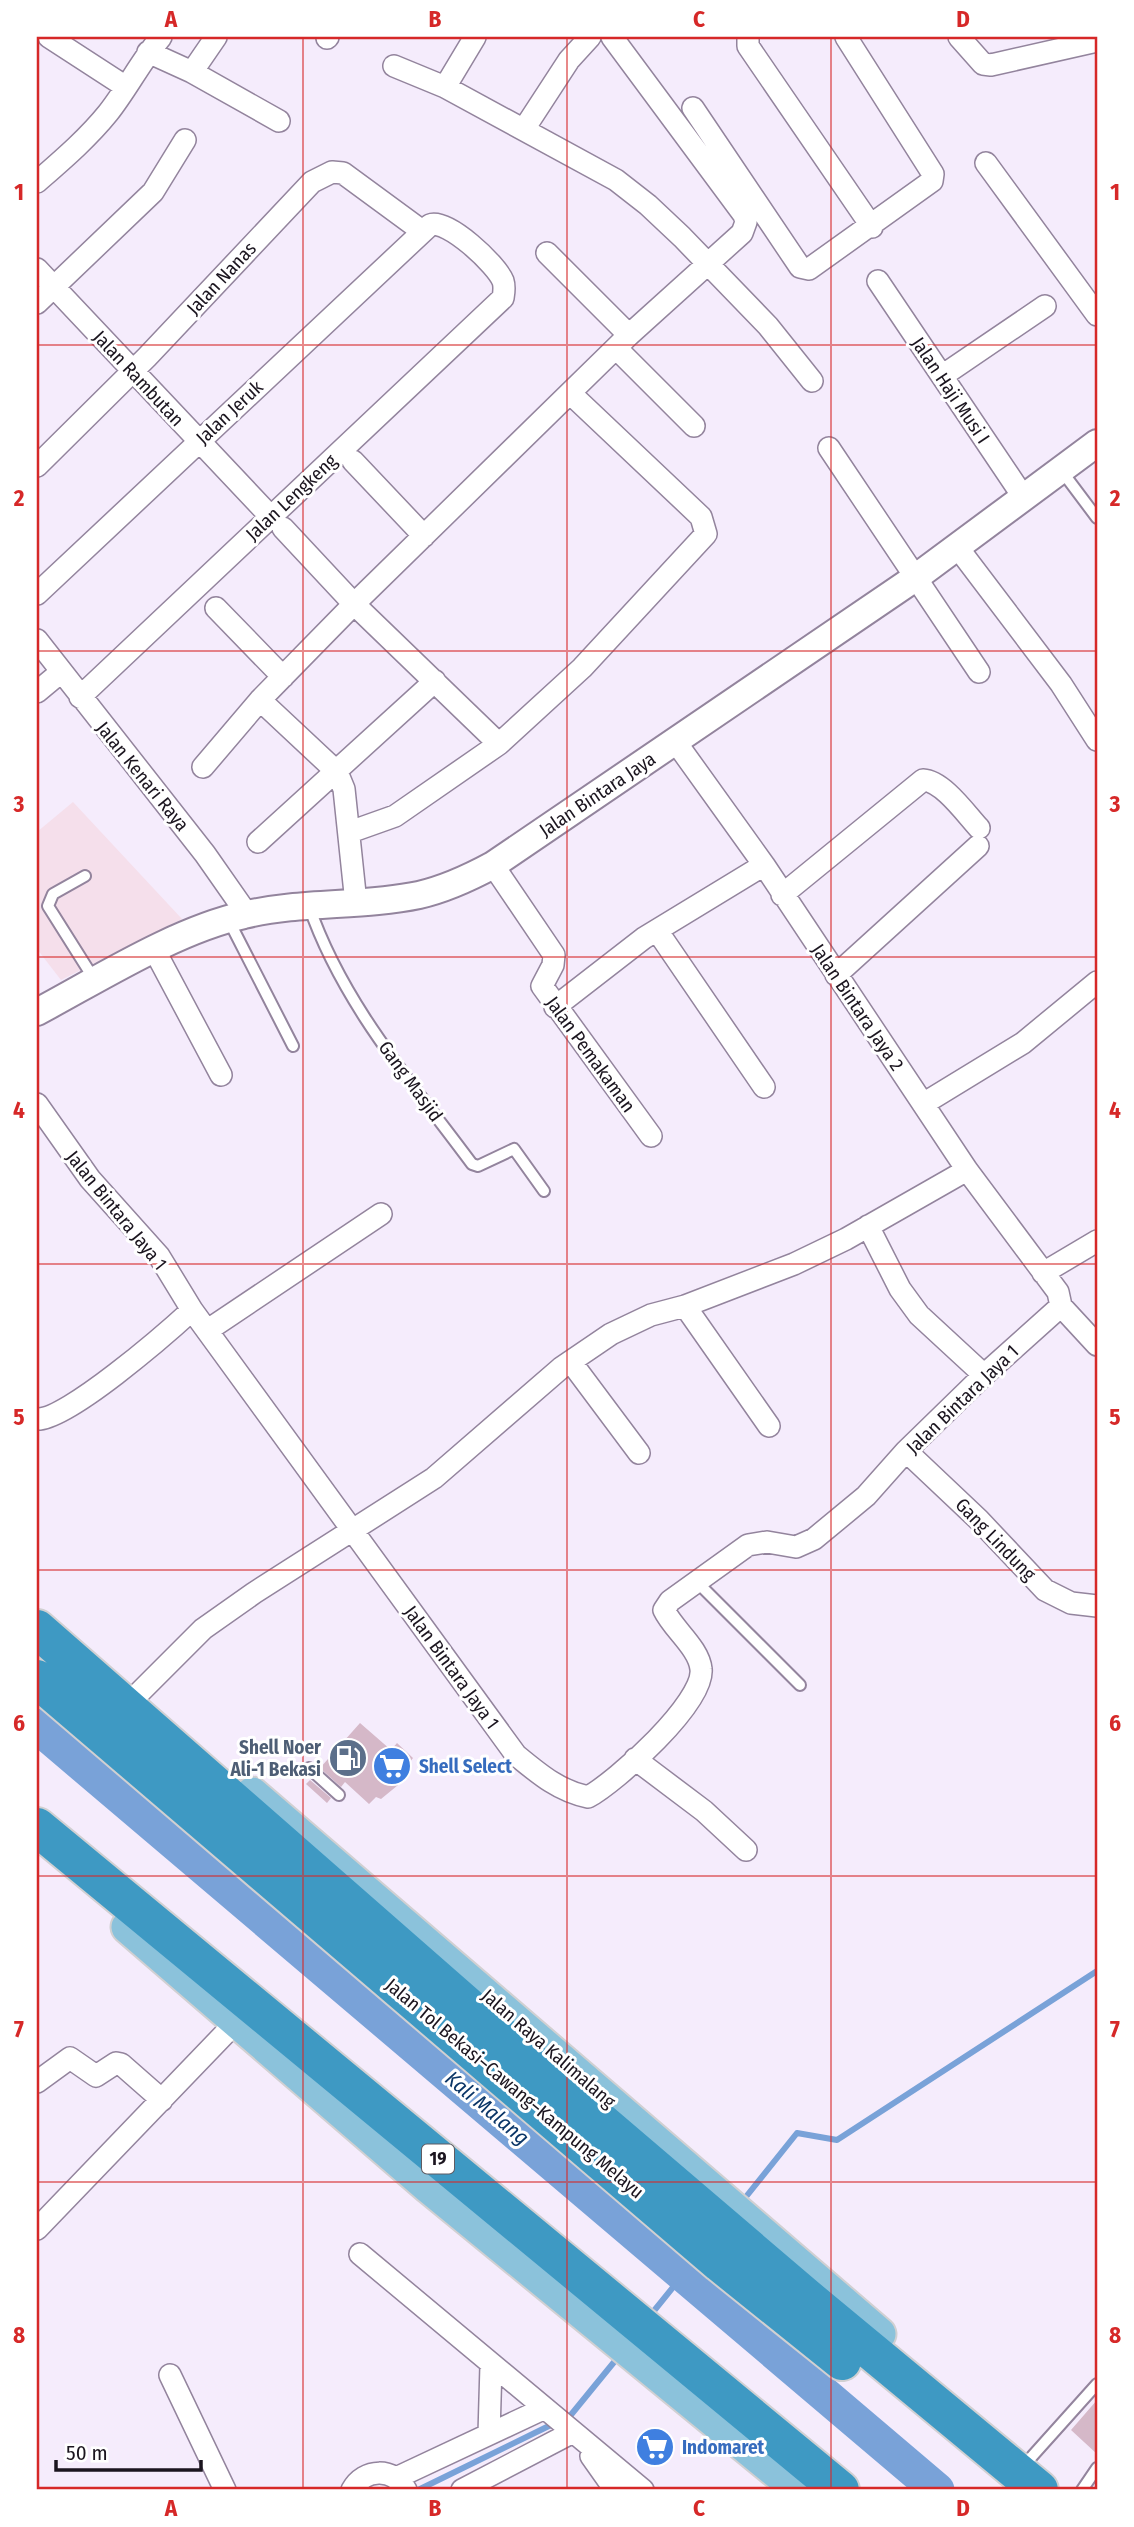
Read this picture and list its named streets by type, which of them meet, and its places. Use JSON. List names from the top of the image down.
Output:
{
  "streets": {
    "highway": ["Jalan Tol Bekasi–Cawang–Kampung Melayu", "19"],
    "main road": ["Jalan Raya Kalimalang"],
    "street": [
      "Jalan Nanas",
      "Jalan Rambutan",
      "Jalan Haji Musi I",
      "Jalan Jeruk",
      "Jalan Lengkeng",
      "Jalan Kenari Raya",
      "Jalan Bintara Jaya",
      "Jalan Bintara Jaya 2",
      "Jalan Pemakaman",
      "Jalan Bintara Jaya 1",
      "Gang Lindung"
    ],
    "lane": ["Gang Masjid"]
  },
  "crossings": [
    ["Jalan Nanas", "Jalan Rambutan"],
    ["Jalan Nanas", "Jalan Jeruk"],
    ["Jalan Nanas", "Jalan Lengkeng"],
    ["Jalan Rambutan", "Jalan Jeruk"],
    ["Jalan Rambutan", "Jalan Lengkeng"],
    ["Jalan Haji Musi I", "Jalan Bintara Jaya"],
    ["Jalan Jeruk", "Jalan Lengkeng"],
    ["Jalan Lengkeng", "Jalan Kenari Raya"],
    ["Jalan Kenari Raya", "Jalan Bintara Jaya"],
    ["Jalan Bintara Jaya", "Jalan Bintara Jaya 2"],
    ["Jalan Bintara Jaya", "Jalan Pemakaman"],
    ["Jalan Bintara Jaya", "Gang Masjid"],
    ["Jalan Bintara Jaya 1", "Gang Lindung"]
  ],
  "water": ["Kali Malang"],
  "places": {
    "fuel station": ["Shell Noer Ali-1 Bekasi"],
    "supermarket": ["Shell Select", "Indomaret"]
  },
  "scale_bar": "50 m",
  "grid": {
    "columns": [
      "A",
      "B",
      "C",
      "D"
    ],
    "rows": [
      "1",
      "2",
      "3",
      "4",
      "5",
      "6",
      "7",
      "8"
    ]
  }
}
